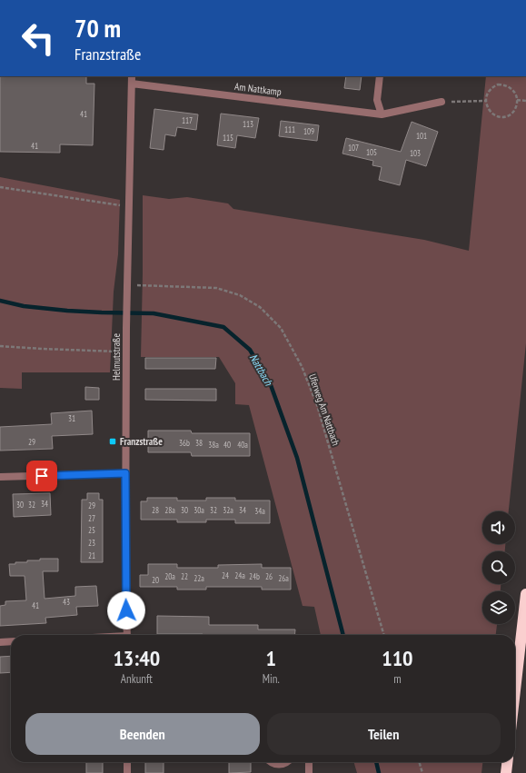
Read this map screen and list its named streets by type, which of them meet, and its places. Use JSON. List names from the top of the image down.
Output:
{
  "streets": {
    "street": ["Am Nattkamp", "Helmutstraße"],
    "path": ["Uferweg Am Nattbach"]
  },
  "crossings": [
    ["Am Nattkamp", "Helmutstraße"],
    ["Helmutstraße", "Uferweg Am Nattbach"]
  ],
  "water": ["Nattbach"],
  "places": {
    "transit": ["Franzstraße"]
  },
  "house_numbers": [
    "41",
    "117",
    "113",
    "111",
    "109",
    "101",
    "115",
    "41",
    "107",
    "105",
    "103",
    "31",
    "29",
    "36b",
    "38",
    "38a",
    "40",
    "40a",
    "34",
    "30",
    "32",
    "29",
    "28",
    "28a",
    "30",
    "30a",
    "32",
    "32a",
    "34",
    "34a",
    "27",
    "25",
    "23",
    "21",
    "24",
    "24a",
    "20a",
    "22",
    "24b",
    "26",
    "22a",
    "26a",
    "20",
    "43",
    "41"
  ],
  "page": {
    "turn": ["70 m", "Franzstraße"],
    "eta": [
      "13:40",
      "Ankunft",
      "1",
      "Min.",
      "110",
      "m"
    ],
    "buttons": ["Beenden", "Teilen"]
  }
}
